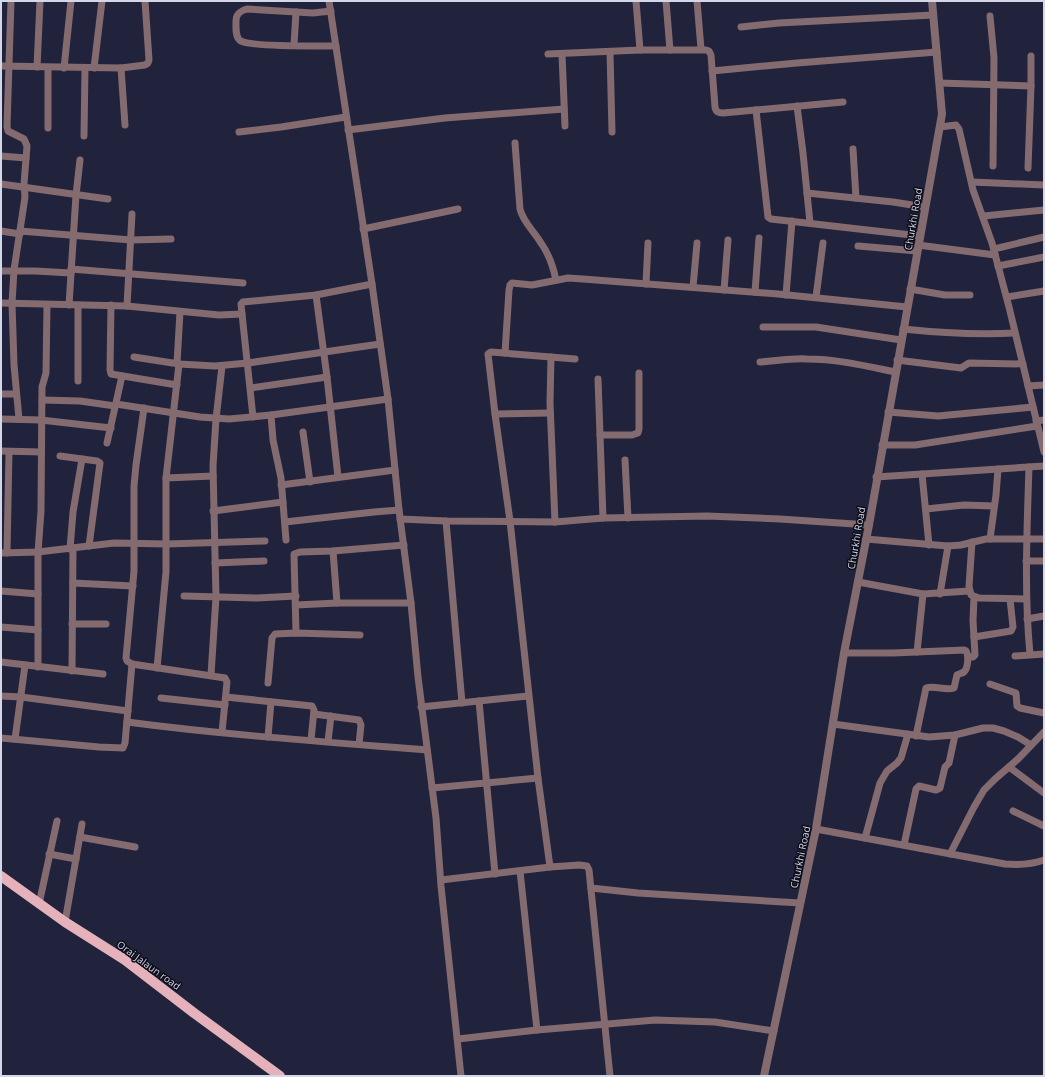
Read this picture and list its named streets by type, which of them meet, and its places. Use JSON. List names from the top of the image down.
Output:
{
  "streets": {
    "main road": ["Orai Jalaun road"],
    "street": ["Churkhi Road"]
  }
}
